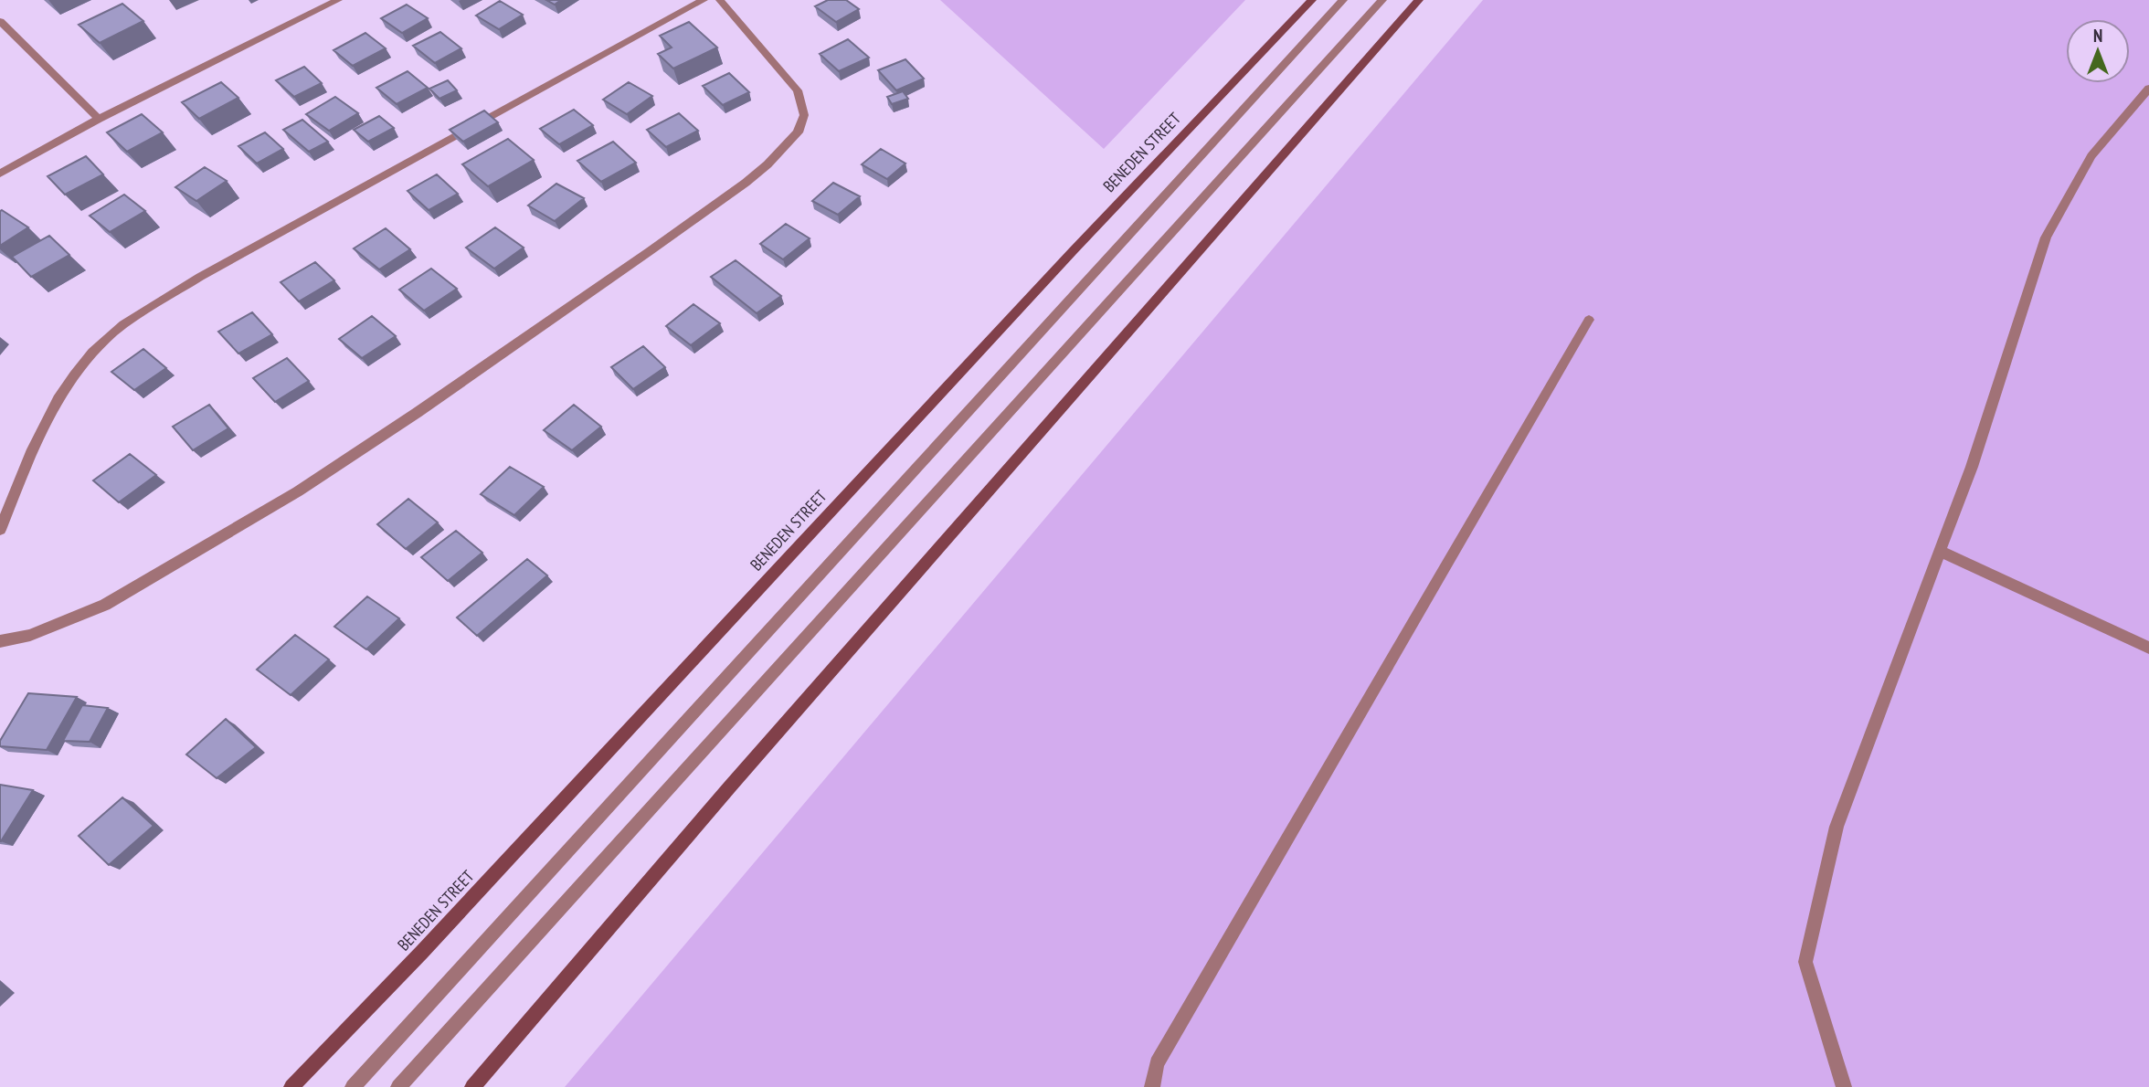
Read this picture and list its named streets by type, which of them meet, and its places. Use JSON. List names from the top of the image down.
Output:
{
  "streets": {
    "main road": ["BENEDEN STREET"]
  },
  "north": "top"
}
